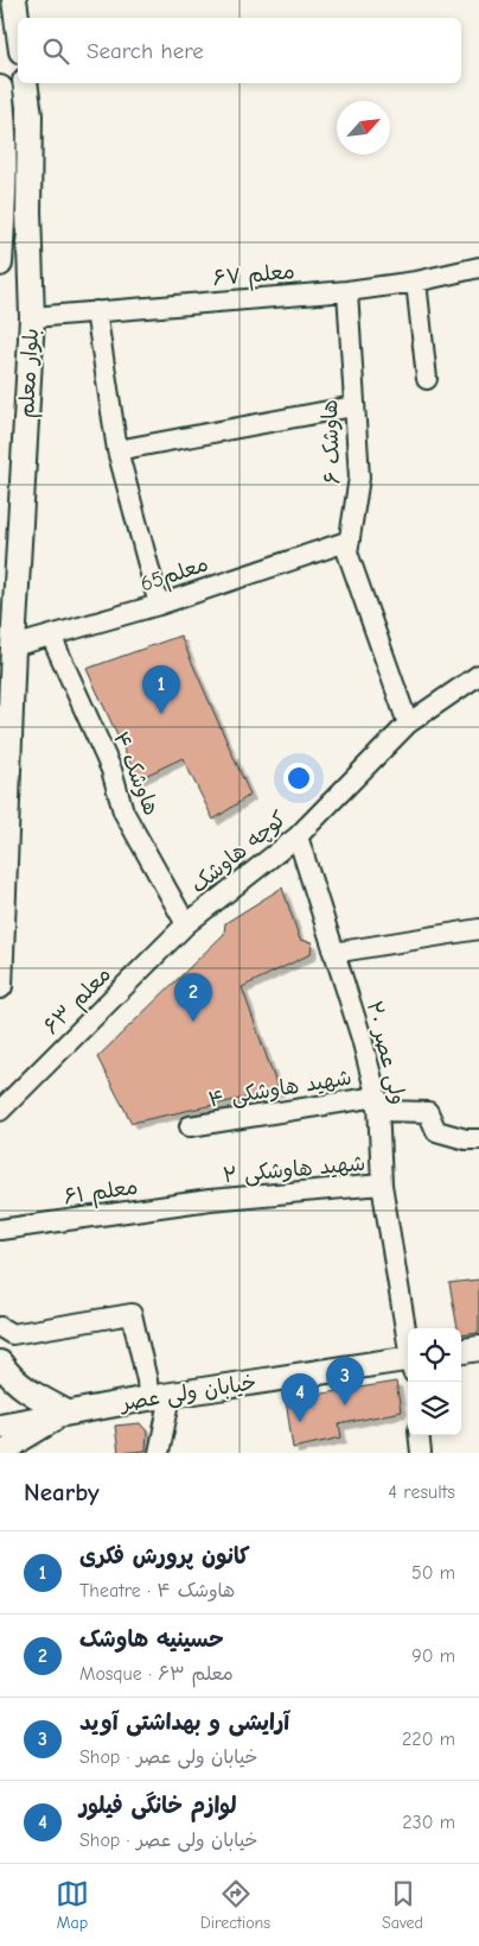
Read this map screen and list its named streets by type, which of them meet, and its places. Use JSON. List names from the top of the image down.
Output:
{
  "streets": {
    "main road": ["بلوار معلم", "خیابان ولی عصر"],
    "street": [
      "معلم ۶۷",
      "هاوشک ۶",
      "معلم65",
      "هاوشک ۴",
      "کوچه هاوشک",
      "معلم ۶۳",
      "ولی عصر ۲۰",
      "شهید هاوشکی ۴",
      "شهید هاوشکی ۲",
      "معلم ۶۱"
    ]
  },
  "crossings": [
    ["معلم ۶۷", "بلوار معلم"],
    ["معلم ۶۷", "هاوشک ۶"],
    ["بلوار معلم", "معلم65"],
    ["هاوشک ۶", "معلم65"],
    ["هاوشک ۶", "کوچه هاوشک"],
    ["معلم65", "هاوشک ۴"],
    ["هاوشک ۴", "کوچه هاوشک"],
    ["هاوشک ۴", "معلم ۶۳"],
    ["کوچه هاوشک", "معلم ۶۳"],
    ["کوچه هاوشک", "ولی عصر ۲۰"],
    ["ولی عصر ۲۰", "شهید هاوشکی ۴"],
    ["ولی عصر ۲۰", "شهید هاوشکی ۲"],
    ["شهید هاوشکی ۲", "معلم ۶۱"]
  ],
  "north": "top right",
  "page": {
    "search": "Search here",
    "pins": [
      "1",
      "2",
      "3",
      "4"
    ],
    "heading": ["Nearby", "4 results"],
    "list": [
      {
        "mark": "1",
        "name": "کانون پرورش فکری",
        "note": "Theatre · هاوشک ۴",
        "value": "50 m"
      },
      {
        "mark": "2",
        "name": "حسینیه هاوشک",
        "note": "Mosque · معلم ۶۳",
        "value": "90 m"
      },
      {
        "mark": "3",
        "name": "آرایشی و بهداشتی آوید",
        "note": "Shop · خیابان ولی عصر",
        "value": "220 m"
      },
      {
        "mark": "4",
        "name": "لوازم خانگی فیلور",
        "note": "Shop · خیابان ولی عصر",
        "value": "230 m"
      }
    ],
    "nav": ["Map", "Directions", "Saved"]
  }
}
